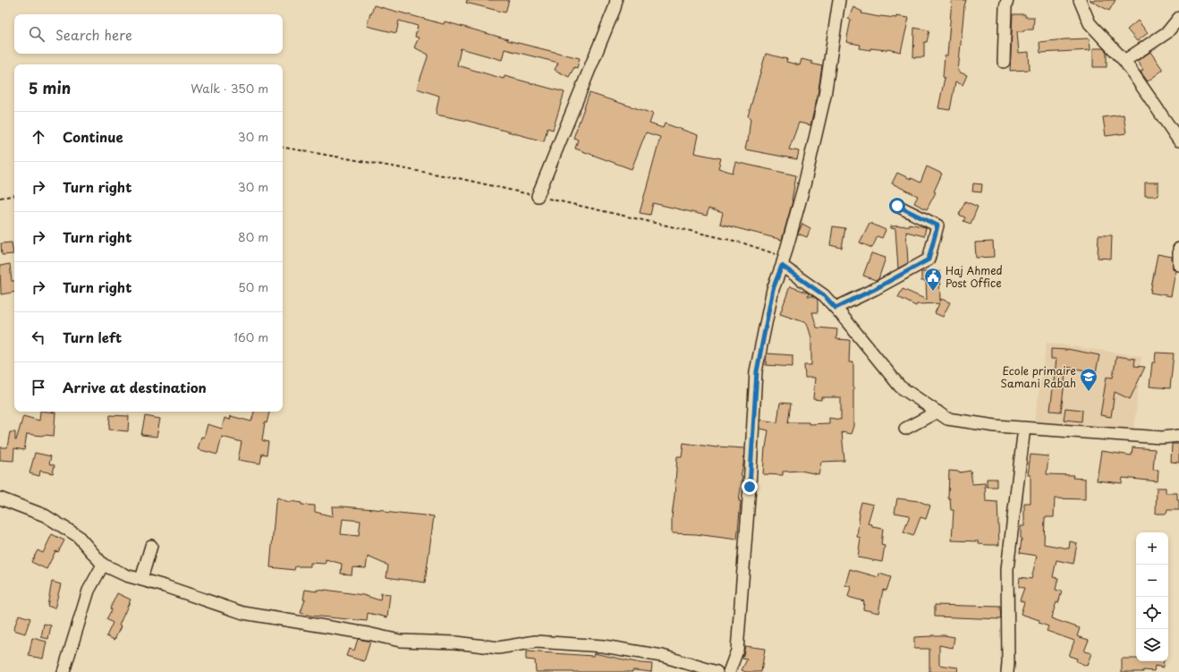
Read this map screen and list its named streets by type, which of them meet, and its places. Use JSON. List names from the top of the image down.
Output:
{
  "places": {
    "public building": ["Haj Ahmed Post Office"],
    "school or university": ["Ecole primaire Samani Rabah"]
  },
  "page": {
    "search": "Search here",
    "heading": ["5 min", "Walk · 350 m"],
    "list": [
      ["Continue", "30 m"],
      ["Turn right", "30 m"],
      ["Turn right", "80 m"],
      ["Turn right", "50 m"],
      ["Turn left", "160 m"],
      "Arrive at destination"
    ],
    "map_buttons": ["+", "−"]
  }
}
